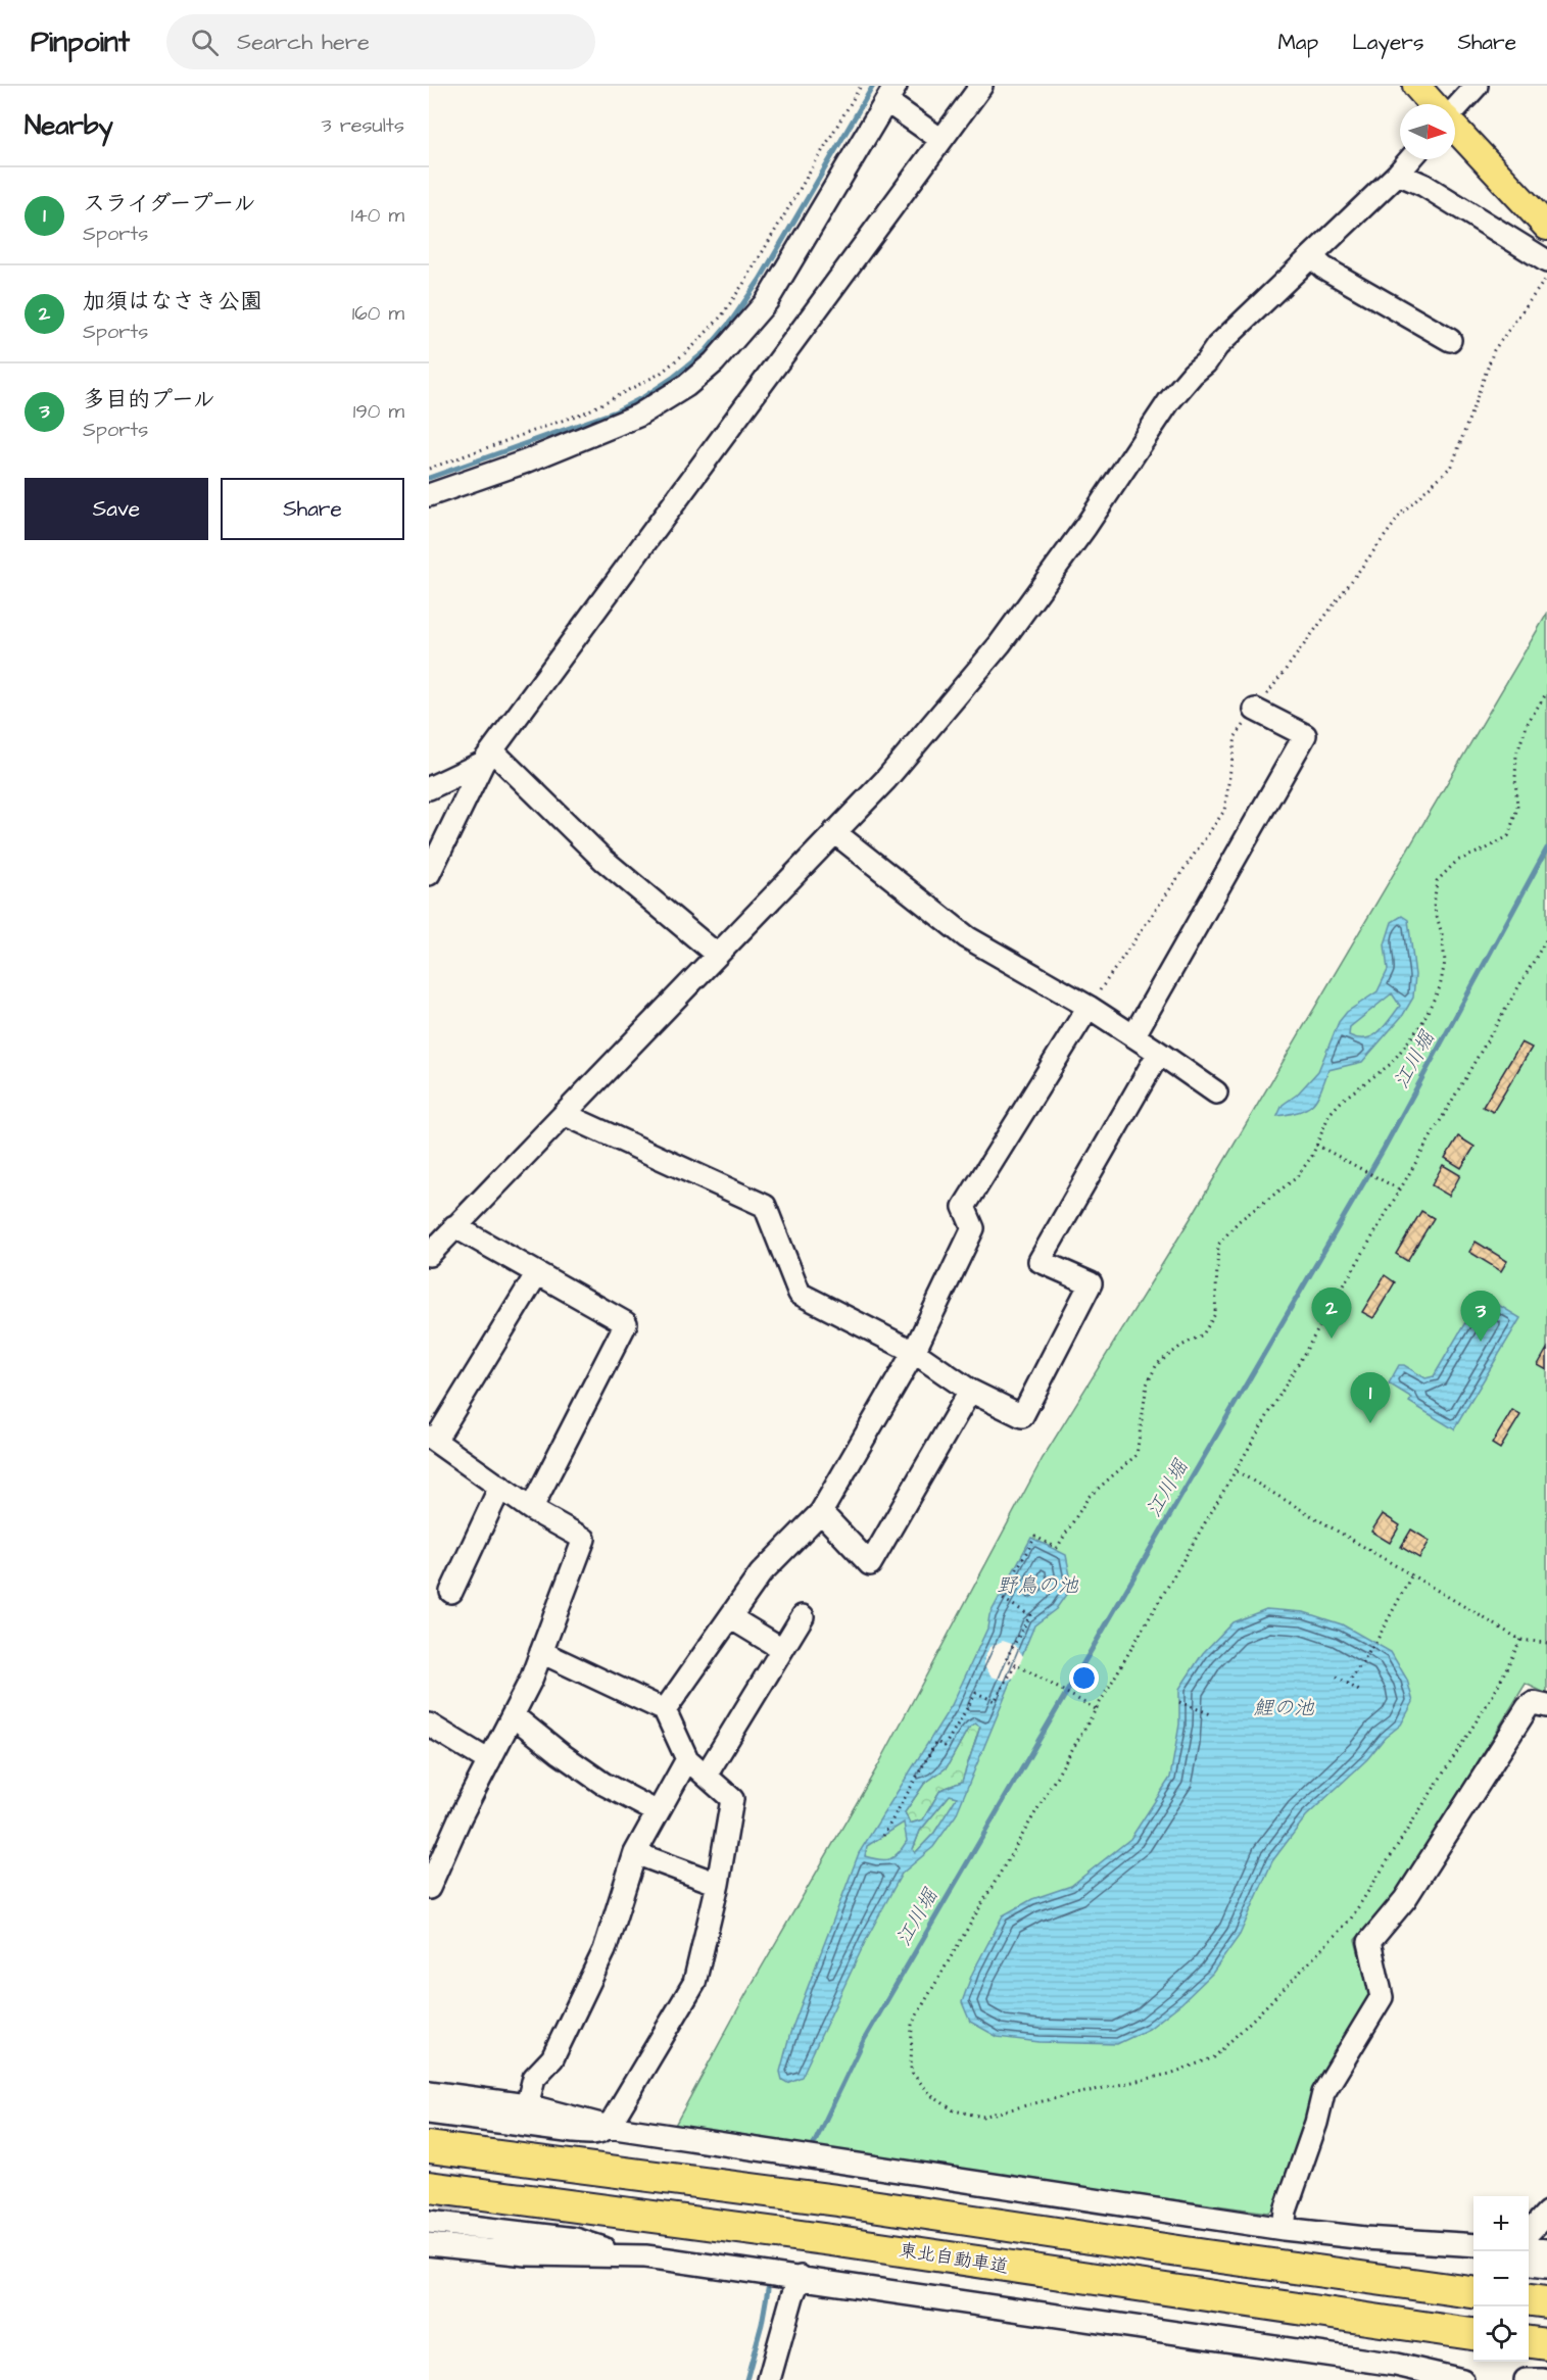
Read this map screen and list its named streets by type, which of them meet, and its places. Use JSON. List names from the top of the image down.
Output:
{
  "streets": {
    "highway": ["東北自動車道"]
  },
  "water": ["江川堀", "野鳥の池", "鯉の池"],
  "north": "right",
  "page": {
    "header": "Pinpoint",
    "search": "Search here",
    "nav": ["Map", "Layers", "Share"],
    "heading": ["Nearby", "3 results"],
    "list": [
      {
        "mark": "1",
        "name": "スライダープール",
        "note": "Sports",
        "value": "140 m"
      },
      {
        "mark": "2",
        "name": "加須はなさき公園",
        "note": "Sports",
        "value": "160 m"
      },
      {
        "mark": "3",
        "name": "多目的プール",
        "note": "Sports",
        "value": "190 m"
      }
    ],
    "buttons": ["Save", "Share"],
    "pins": ["2", "3", "1"],
    "map_buttons": ["+", "−"]
  }
}
